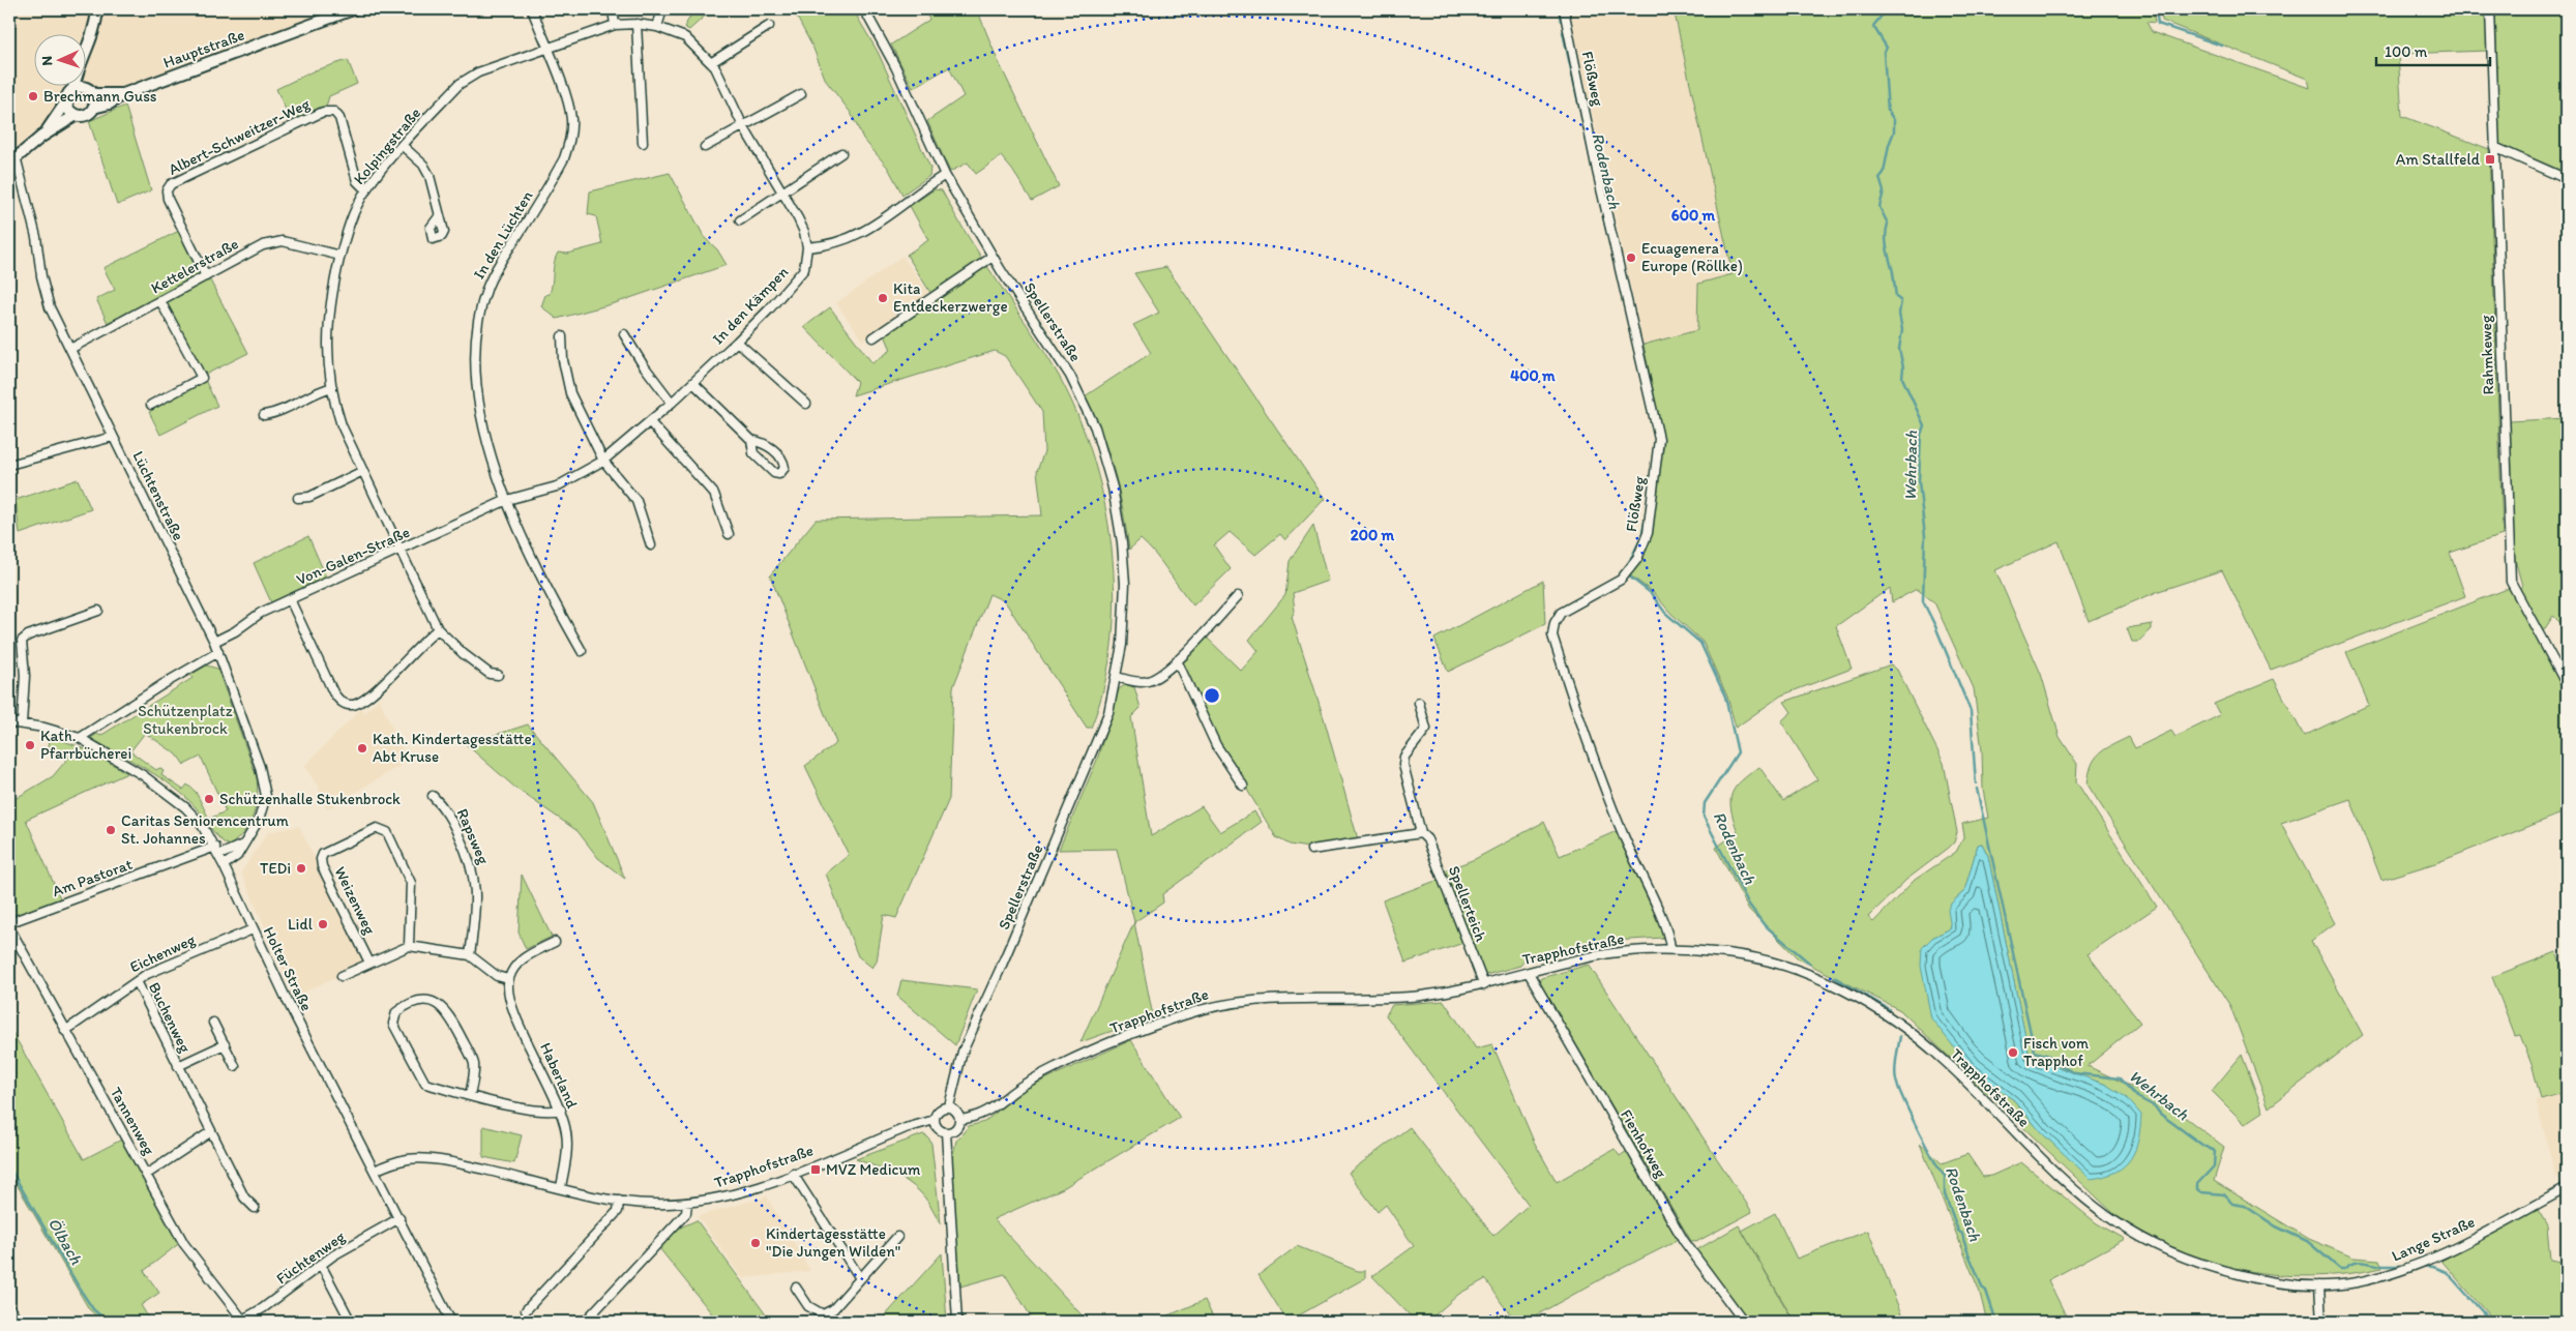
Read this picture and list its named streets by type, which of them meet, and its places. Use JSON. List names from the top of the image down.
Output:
{
  "streets": {
    "main road": ["Hauptstraße"],
    "street": [
      "Flößweg",
      "Albert-Schweitzer-Weg",
      "Kolpingstraße",
      "In den Lüchten",
      "Kettelerstraße",
      "In den Kämpen",
      "Spellerstraße",
      "Rahmkeweg",
      "Lüchtenstraße",
      "Von-Galen-Straße",
      "Rapsweg",
      "Am Pastorat",
      "Weizenweg",
      "Spellerteich",
      "Trapphofstraße",
      "Eichenweg",
      "Holter Straße",
      "Buchenweg",
      "Haberland",
      "Tannenweg",
      "Fienhofweg",
      "Lange Straße",
      "Füchtenweg"
    ]
  },
  "crossings": [
    ["Flößweg", "Trapphofstraße"],
    ["Albert-Schweitzer-Weg", "Kolpingstraße"],
    ["Albert-Schweitzer-Weg", "Kettelerstraße"],
    ["Kolpingstraße", "In den Lüchten"],
    ["Kolpingstraße", "Kettelerstraße"],
    ["Kolpingstraße", "In den Kämpen"],
    ["Kolpingstraße", "Von-Galen-Straße"],
    ["In den Lüchten", "In den Kämpen"],
    ["In den Lüchten", "Von-Galen-Straße"],
    ["Kettelerstraße", "Lüchtenstraße"],
    ["In den Kämpen", "Von-Galen-Straße"],
    ["Spellerstraße", "Trapphofstraße"],
    ["Lüchtenstraße", "Von-Galen-Straße"],
    ["Lüchtenstraße", "Holter Straße"],
    ["Am Pastorat", "Holter Straße"],
    ["Am Pastorat", "Tannenweg"],
    ["Spellerteich", "Trapphofstraße"],
    ["Trapphofstraße", "Holter Straße"],
    ["Trapphofstraße", "Haberland"],
    ["Trapphofstraße", "Fienhofweg"],
    ["Trapphofstraße", "Lange Straße"],
    ["Eichenweg", "Holter Straße"],
    ["Eichenweg", "Buchenweg"],
    ["Eichenweg", "Tannenweg"],
    ["Holter Straße", "Füchtenweg"],
    ["Tannenweg", "Füchtenweg"]
  ],
  "water": ["Rodenbach", "Wehrbach", "Ölbach"],
  "parks": ["Schützenplatz Stukenbrock"],
  "places": {
    "other": [
      "Brechmann Guss",
      "Ecuagenera Europe (Röllke)",
      "Kita Entdeckerzwerge",
      "Kath. Pfarrbücherei",
      "Kath. Kindertagesstätte Abt Kruse",
      "Schützenhalle Stukenbrock",
      "Caritas Seniorencentrum St. Johannes",
      "TEDi",
      "Lidl",
      "Fisch vom Trapphof",
      "Kindertagesstätte \"Die Jungen Wilden\""
    ],
    "transit": ["Am Stallfeld", "MVZ Medicum"]
  },
  "scale_bar": "100 m",
  "north": "left",
  "rings": ["600 m", "400 m", "200 m"]
}
